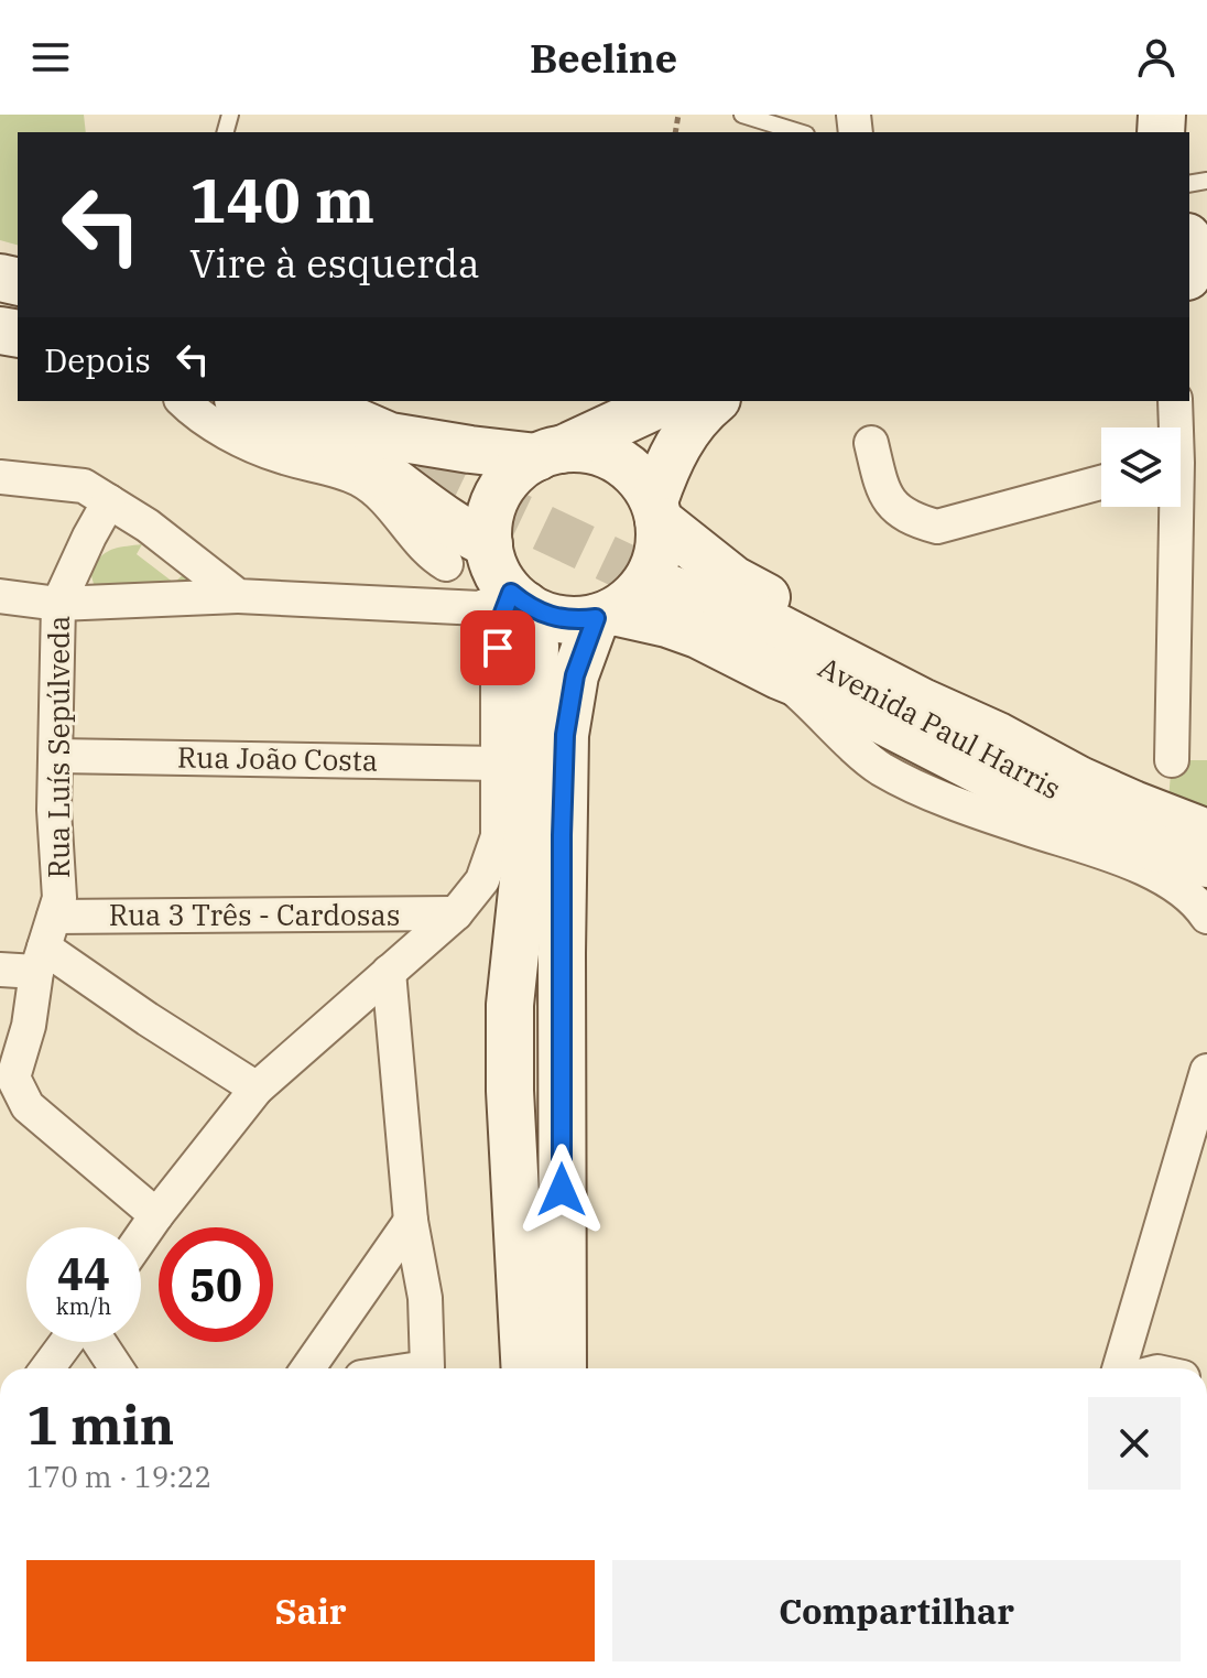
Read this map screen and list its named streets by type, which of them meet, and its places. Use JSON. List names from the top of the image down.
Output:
{
  "streets": {
    "main road": ["Avenida Paul Harris"],
    "street": ["Rua Luís Sepúlveda", "Rua João Costa", "Rua 3 Três - Cardosas"]
  },
  "crossings": [
    ["Rua Luís Sepúlveda", "Rua João Costa"],
    ["Rua Luís Sepúlveda", "Rua 3 Três - Cardosas"]
  ],
  "page": {
    "header": "Beeline",
    "turn": ["140 m", "Vire à esquerda"],
    "then": "Depois",
    "speed": "44 km/h",
    "limit": "50",
    "heading": ["1 min", "170 m · 19:22"],
    "buttons": ["Sair", "Compartilhar"]
  }
}
